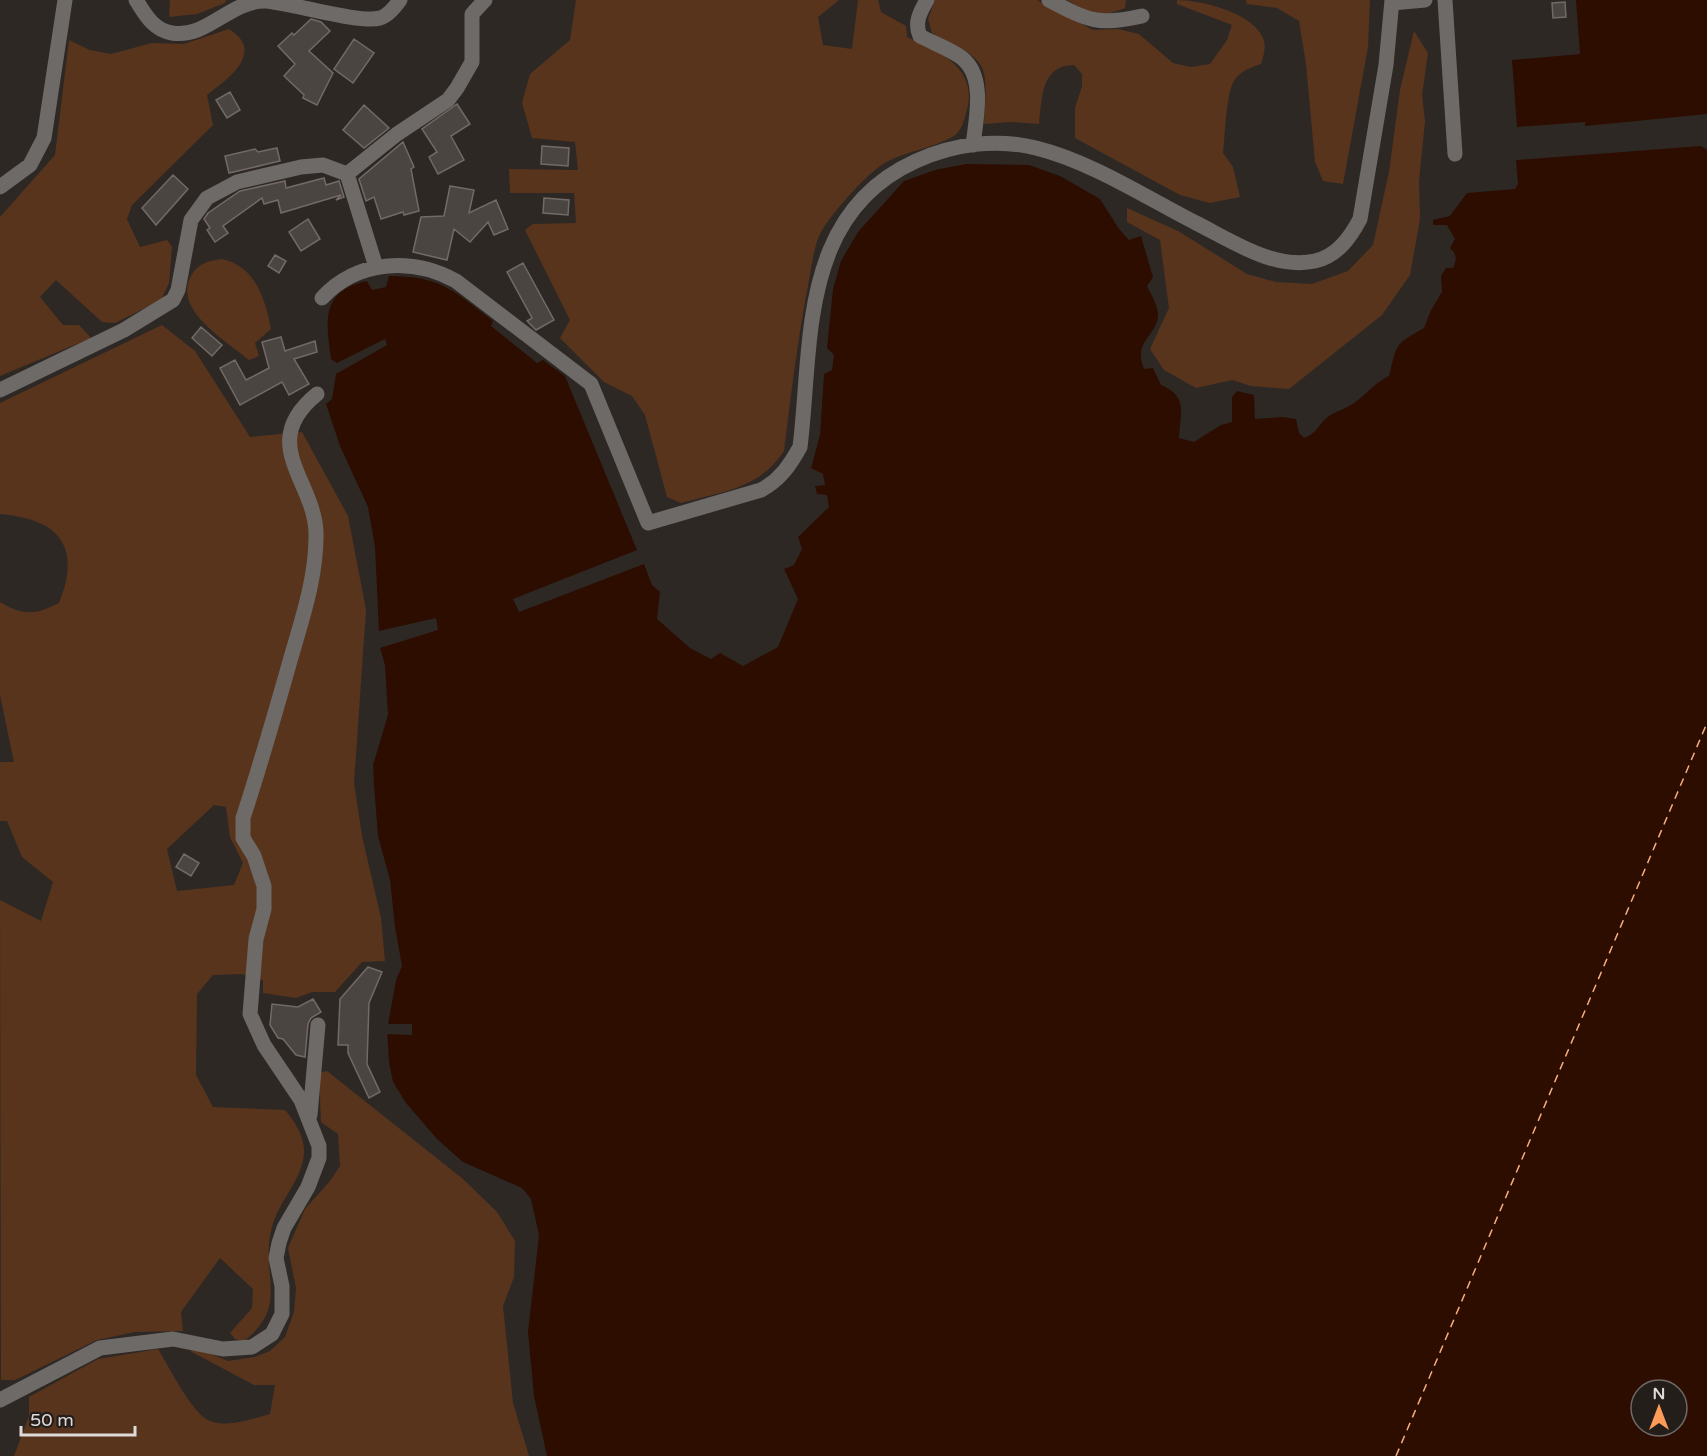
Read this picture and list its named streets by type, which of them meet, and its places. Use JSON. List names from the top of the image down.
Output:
{
  "scale_bar": "50 m",
  "north": "top"
}
